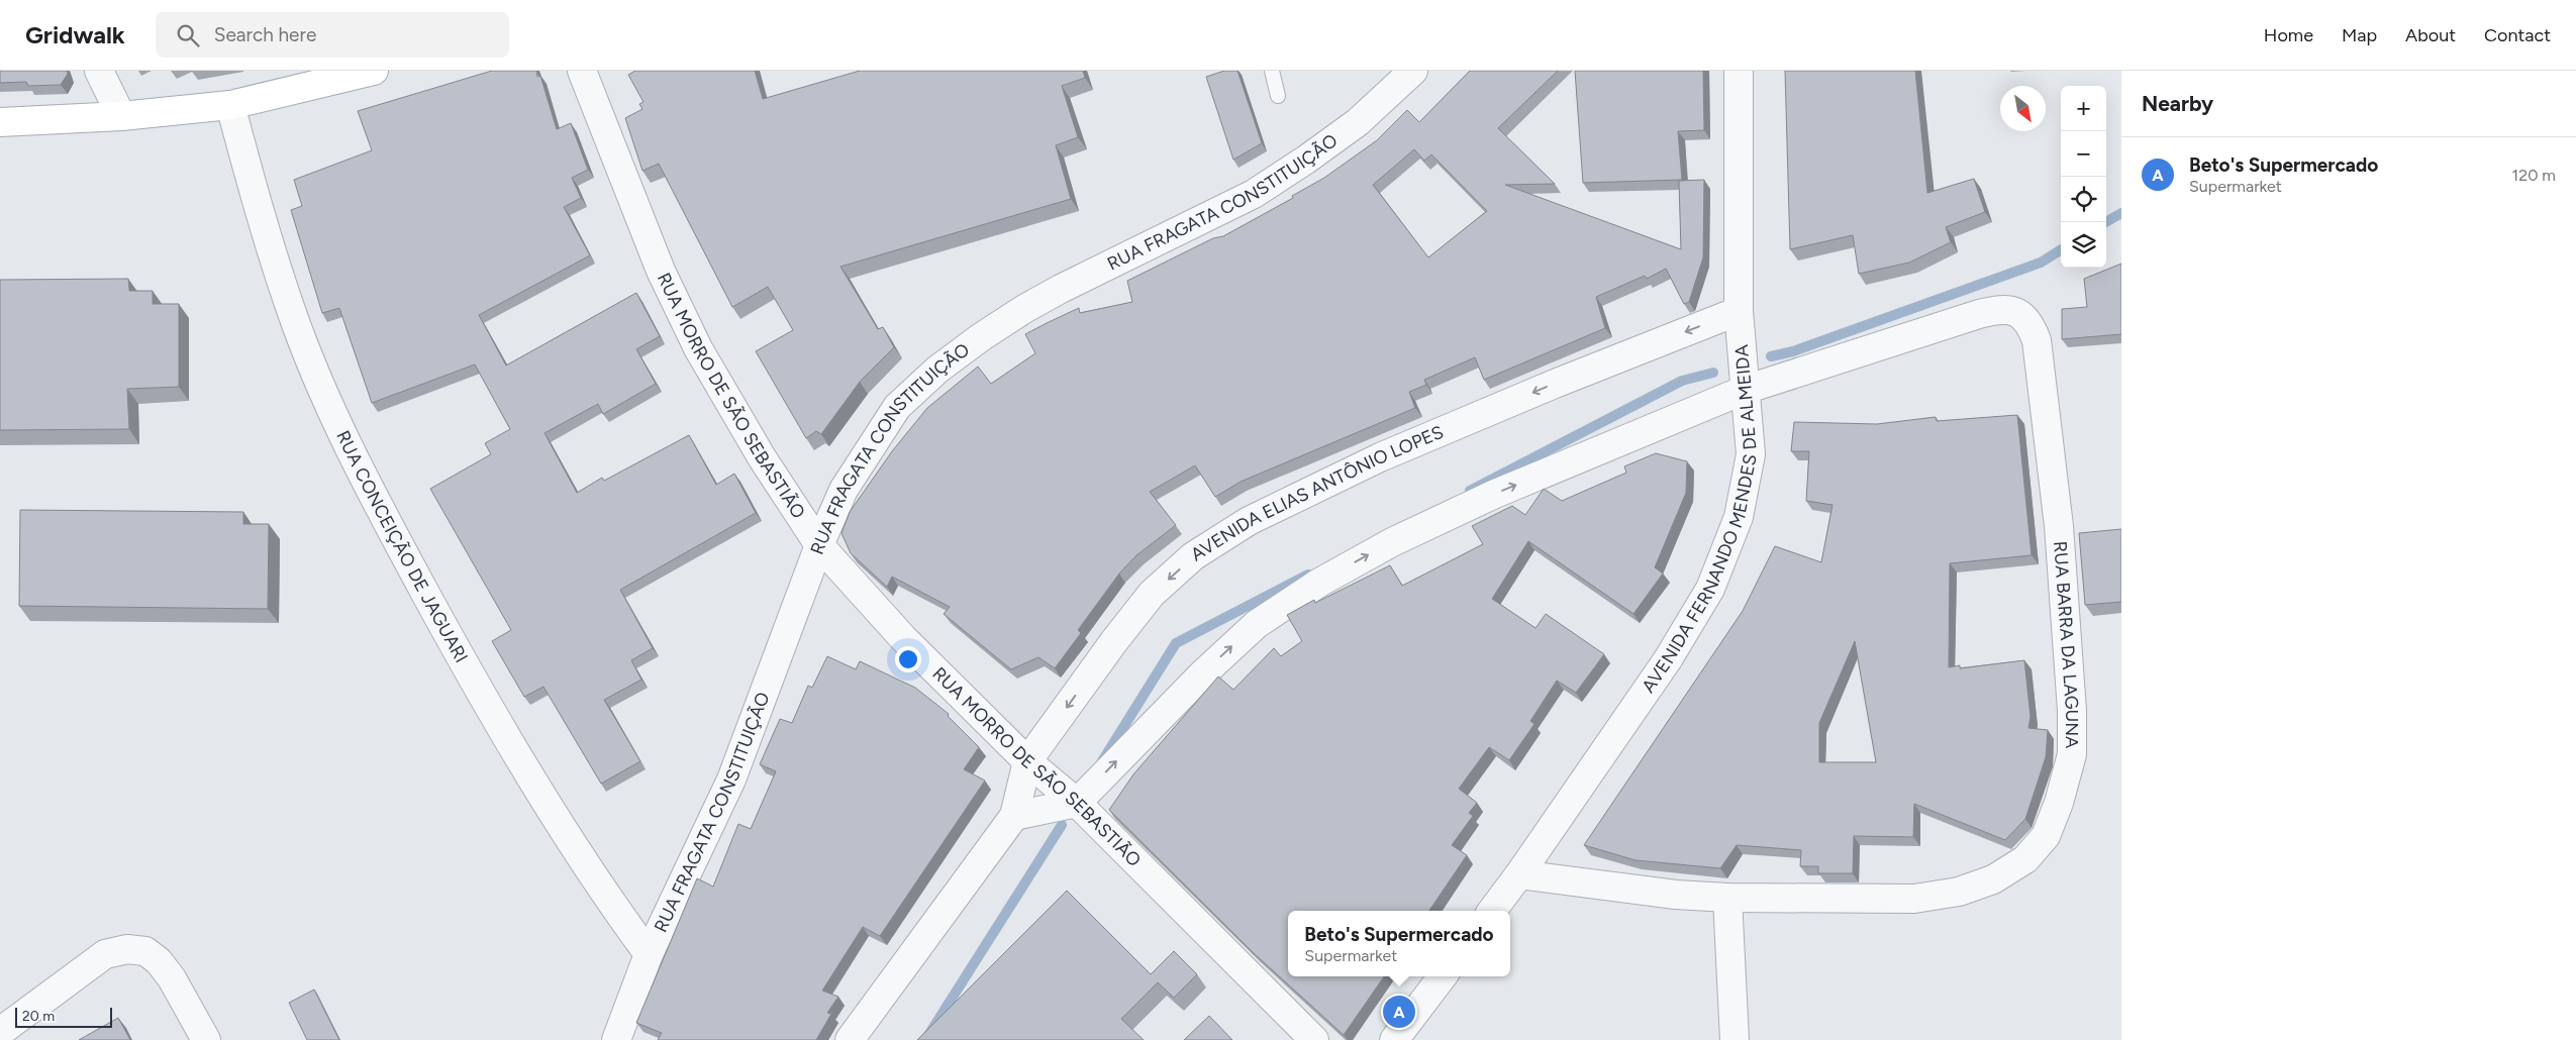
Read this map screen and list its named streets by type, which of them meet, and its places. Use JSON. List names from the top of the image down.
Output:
{
  "streets": {
    "street": [
      "RUA FRAGATA CONSTITUIÇÃO",
      "RUA MORRO DE SÃO SEBASTIÃO",
      "AVENIDA ELIAS ANTÔNIO LOPES",
      "AVENIDA FERNANDO MENDES DE ALMEIDA",
      "RUA CONCEIÇÃO DE JAGUARI",
      "RUA BARRA DA LAGUNA"
    ]
  },
  "crossings": [
    ["RUA FRAGATA CONSTITUIÇÃO", "RUA MORRO DE SÃO SEBASTIÃO"],
    ["RUA FRAGATA CONSTITUIÇÃO", "RUA CONCEIÇÃO DE JAGUARI"],
    ["RUA MORRO DE SÃO SEBASTIÃO", "AVENIDA ELIAS ANTÔNIO LOPES"],
    ["AVENIDA ELIAS ANTÔNIO LOPES", "AVENIDA FERNANDO MENDES DE ALMEIDA"],
    ["AVENIDA FERNANDO MENDES DE ALMEIDA", "RUA BARRA DA LAGUNA"]
  ],
  "scale_bar": "20 m",
  "north": "bottom right",
  "page": {
    "header": "Gridwalk",
    "search": "Search here",
    "nav": [
      "Home",
      "Map",
      "About",
      "Contact"
    ],
    "heading": "Nearby",
    "map_buttons": ["+", "−"],
    "list": [
      {
        "mark": "A",
        "name": "Beto's Supermercado",
        "note": "Supermarket",
        "value": "120 m"
      }
    ],
    "popup": ["Beto's Supermercado", "Supermarket"],
    "pins": "A",
    "scale": "20 m"
  }
}
